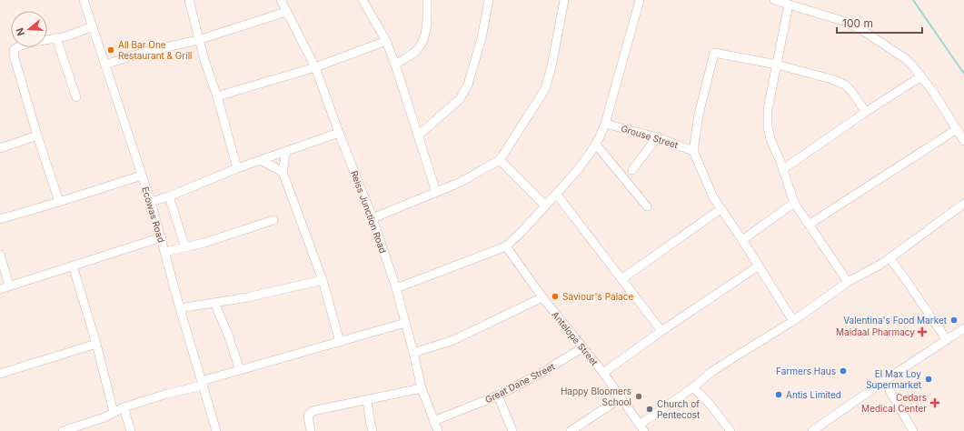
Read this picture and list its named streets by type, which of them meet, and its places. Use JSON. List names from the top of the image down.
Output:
{
  "streets": {
    "street": [
      "Grouse Street",
      "Reiss Junction Road",
      "Ecowas Road",
      "Antelope Street",
      "Great Dane Street"
    ]
  },
  "crossings": [
    ["Reiss Junction Road", "Great Dane Street"],
    ["Antelope Street", "Great Dane Street"]
  ],
  "places": {
    "other": [
      "All Bar One Restaurant & Grill",
      "Saviour's Palace",
      "Valentina's Food Market",
      "Farmers Haus",
      "El Max Loy Supermarket",
      "Antis Limited",
      "Happy Bloomers School",
      "Church of Pentecost"
    ],
    "health": ["Maidaal Pharmacy", "Cedars Medical Center"]
  },
  "scale_bar": "100 m",
  "north": "left"
}
